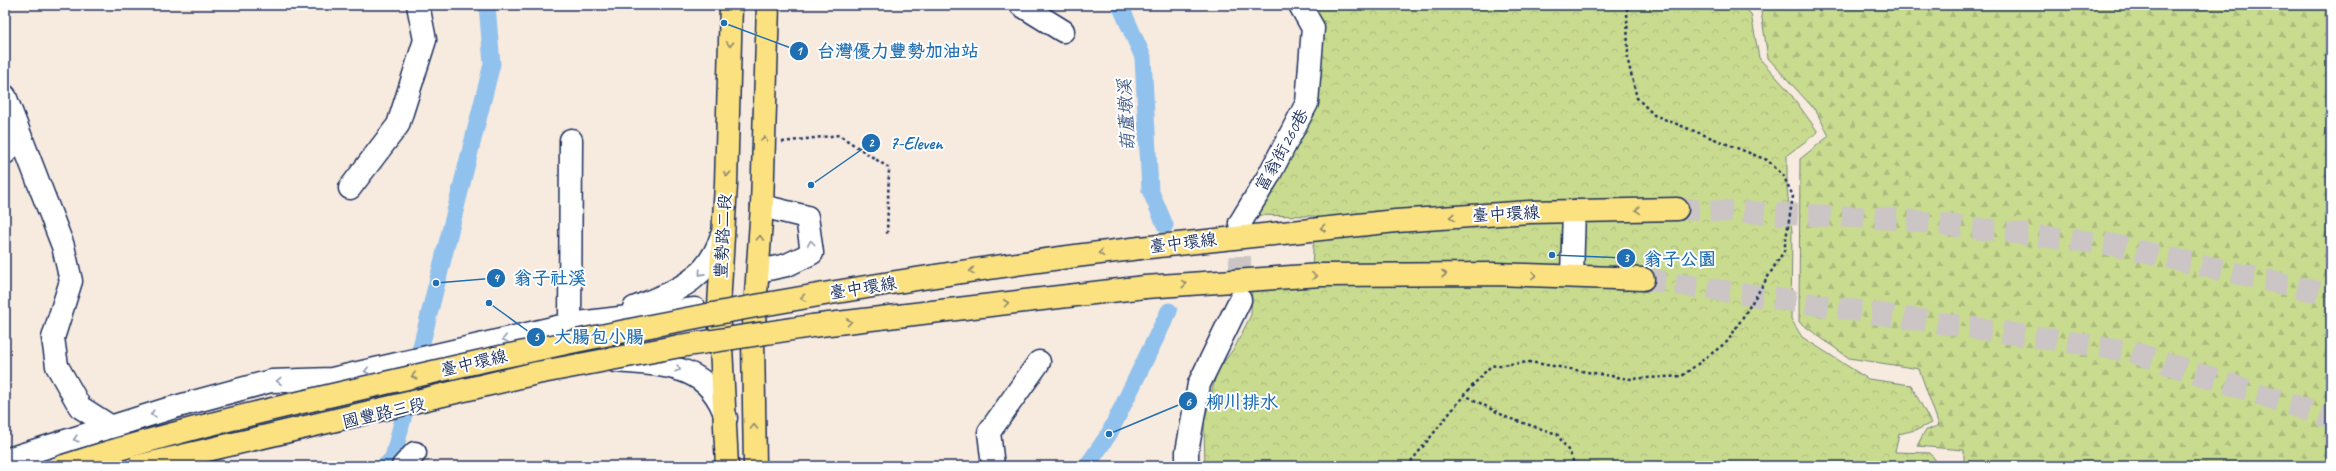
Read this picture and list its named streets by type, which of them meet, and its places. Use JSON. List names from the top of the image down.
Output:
{
  "streets": {
    "main road": ["臺中環線", "豐勢路二段"],
    "street": ["富翁街260巷", "國豐路三段"]
  },
  "crossings": [
    ["豐勢路二段", "國豐路三段"]
  ],
  "water": ["葫蘆墩溪"],
  "places": [
    "台灣優力豐勢加油站",
    "7-Eleven",
    "翁子公園",
    "翁子社溪",
    "大腸包小腸",
    "柳川排水"
  ]
}
